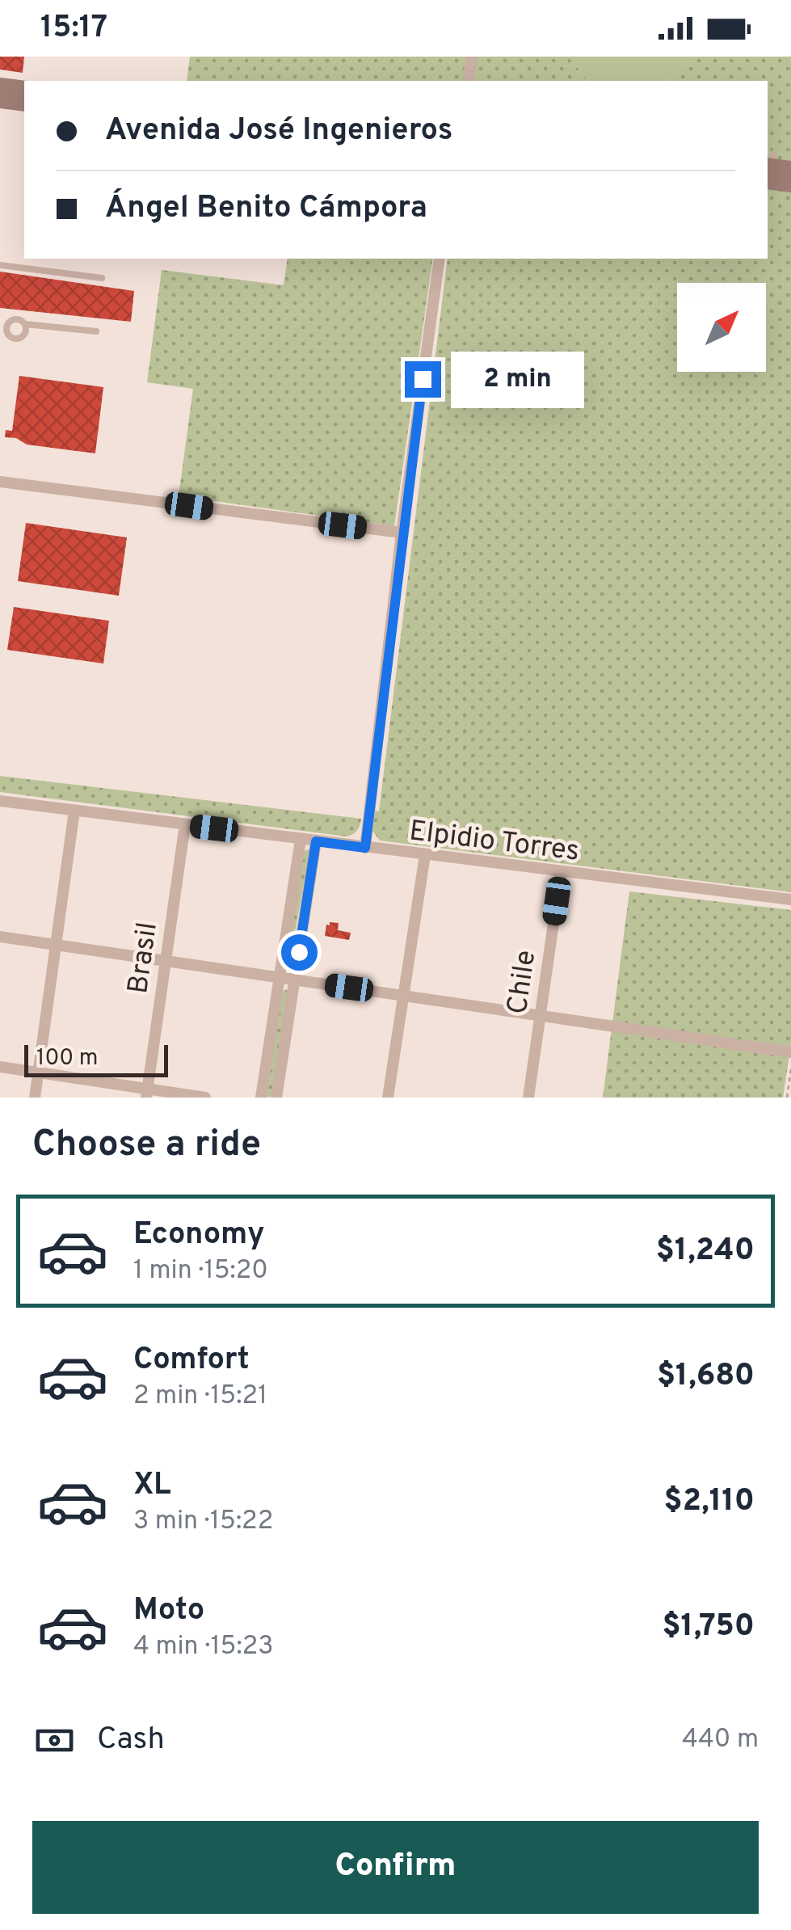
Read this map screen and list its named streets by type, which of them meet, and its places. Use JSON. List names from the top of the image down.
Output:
{
  "streets": {
    "street": ["Elpidio Torres", "Brasil", "Chile"]
  },
  "crossings": [
    ["Elpidio Torres", "Brasil"],
    ["Elpidio Torres", "Chile"]
  ],
  "scale_bar": "100 m",
  "north": "top right",
  "page": {
    "status": "15:17",
    "banner": ["Avenida José Ingenieros", "Ángel Benito Cámpora"],
    "bubble": "2 min",
    "scale": "100 m",
    "heading": "Choose a ride",
    "list": [
      {
        "name": "Economy",
        "note": "1 min · 15:20",
        "value": "$1,240"
      },
      {
        "name": "Comfort",
        "note": "2 min · 15:21",
        "value": "$1,680"
      },
      {
        "name": "XL",
        "note": "3 min · 15:22",
        "value": "$2,110"
      },
      {
        "name": "Moto",
        "note": "4 min · 15:23",
        "value": "$1,750"
      }
    ],
    "pay": ["Cash", "440 m"],
    "buttons": "Confirm"
  }
}
